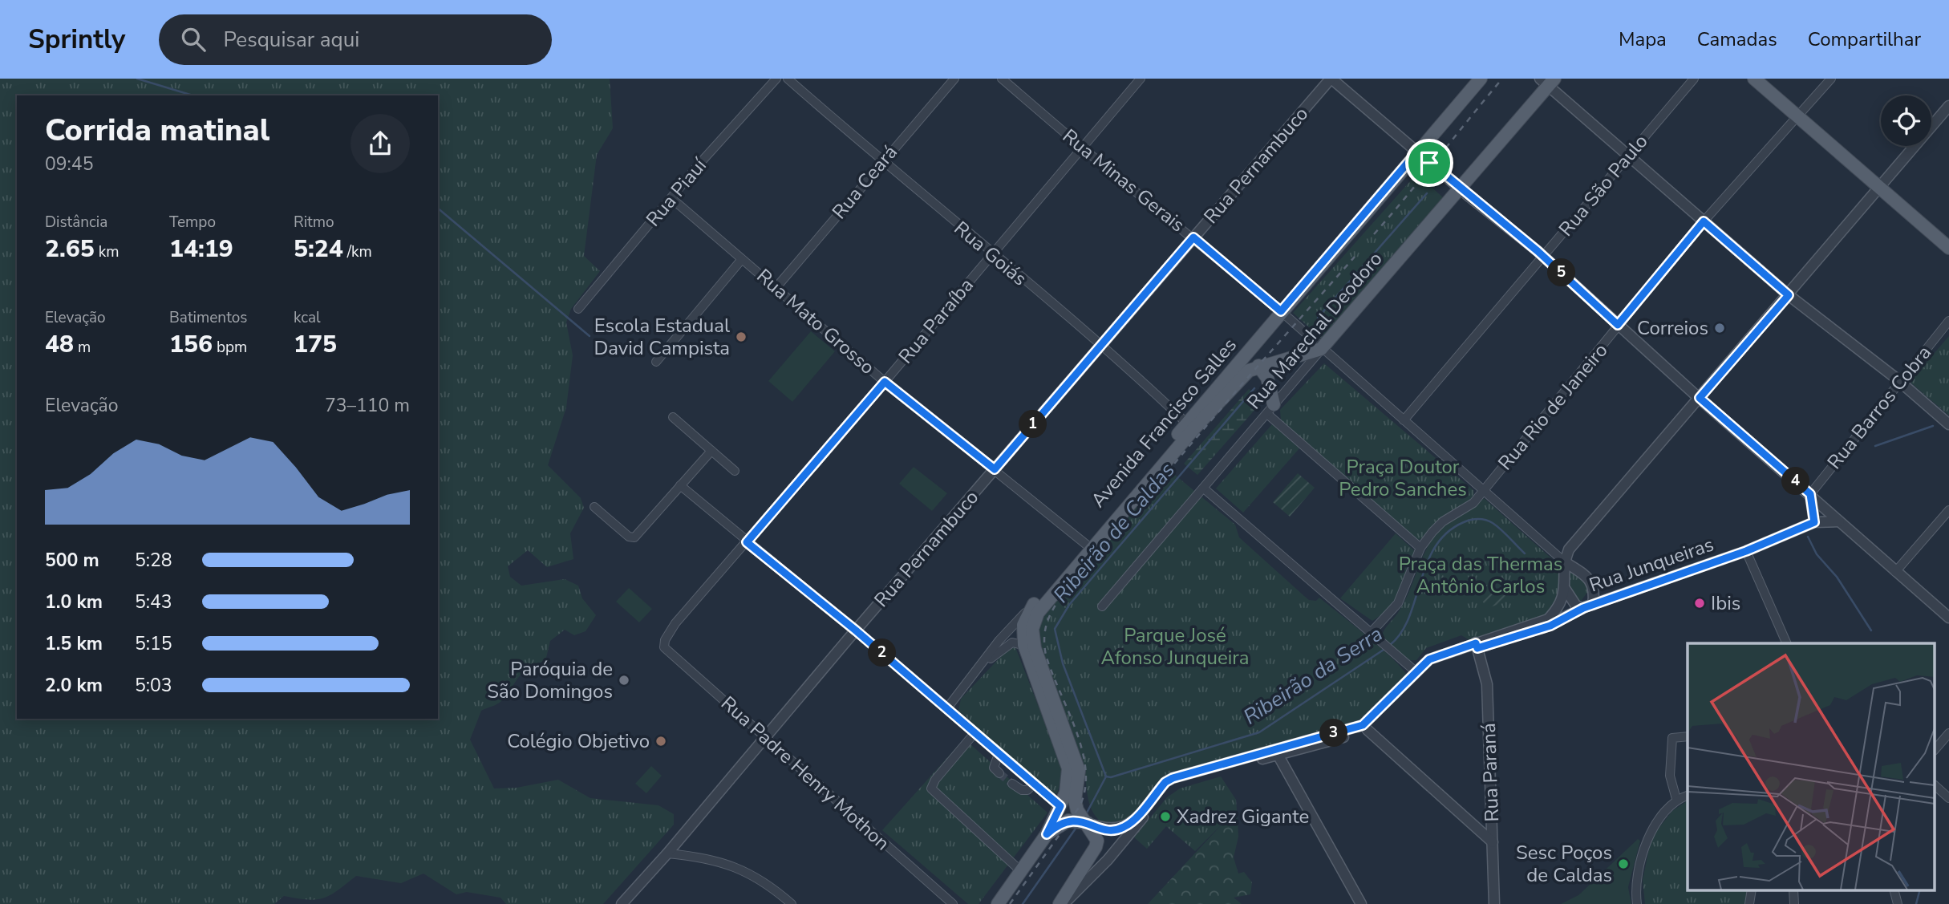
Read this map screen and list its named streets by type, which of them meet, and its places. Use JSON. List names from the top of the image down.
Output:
{
  "streets": {
    "main road": ["Rua Marechal Deodoro", "Avenida Francisco Salles"],
    "street": [
      "Rua Pernambuco",
      "Rua Minas Gerais",
      "Rua Ceará",
      "Rua São Paulo",
      "Rua Piauí",
      "Rua Goiás",
      "Rua Paraíba",
      "Rua Mato Grosso",
      "Rua Rio de Janeiro",
      "Rua Barros Cobra",
      "Rua Junqueiras",
      "Rua Paraná",
      "Rua Padre Henry Mothon"
    ]
  },
  "crossings": [
    ["Rua Pernambuco", "Rua Minas Gerais"],
    ["Rua Pernambuco", "Rua Goiás"],
    ["Rua Pernambuco", "Rua Mato Grosso"],
    ["Rua Pernambuco", "Rua Padre Henry Mothon"],
    ["Rua Minas Gerais", "Rua Paraíba"],
    ["Rua Minas Gerais", "Rua Marechal Deodoro"],
    ["Rua Minas Gerais", "Avenida Francisco Salles"],
    ["Rua Ceará", "Rua Goiás"],
    ["Rua Ceará", "Rua Mato Grosso"],
    ["Rua Piauí", "Rua Mato Grosso"],
    ["Rua Goiás", "Rua Paraíba"],
    ["Rua Goiás", "Avenida Francisco Salles"],
    ["Rua Paraíba", "Rua Mato Grosso"],
    ["Rua Paraíba", "Rua Padre Henry Mothon"],
    ["Rua Mato Grosso", "Avenida Francisco Salles"],
    ["Rua Marechal Deodoro", "Avenida Francisco Salles"],
    ["Avenida Francisco Salles", "Rua Junqueiras"],
    ["Rua Junqueiras", "Rua Paraná"]
  ],
  "water": ["Ribeirão de Caldas", "Ribeirão da Serra"],
  "parks": ["Praça Doutor Pedro Sanches", "Praça das Thermas Antônio Carlos", "Parque José Afonso Junqueira"],
  "places": [
    "Correios",
    "Escola Estadual David Campista",
    "Ibis",
    "Paróquia de São Domingos",
    "Colégio Objetivo",
    "Xadrez Gigante",
    "Sesc Poços de Caldas"
  ],
  "page": {
    "header": "Sprintly",
    "search": "Pesquisar aqui",
    "nav": ["Mapa", "Camadas", "Compartilhar"],
    "heading": ["Corrida matinal", "09:45"],
    "stats": [
      ["Distância", "2.65 km"],
      ["Tempo", "14:19"],
      ["Ritmo", "5:24 /km"],
      ["Elevação", "48 m"],
      ["Batimentos", "156 bpm"],
      ["kcal", "175"]
    ],
    "pins": [
      "5",
      "1",
      "4",
      "2",
      "3"
    ],
    "chart": ["Elevação", "73–110 m"],
    "list": [
      {
        "name": "500 m",
        "note": "5:28"
      },
      {
        "name": "1.0 km",
        "note": "5:43"
      },
      {
        "name": "1.5 km",
        "note": "5:15"
      },
      {
        "name": "2.0 km",
        "note": "5:03"
      }
    ]
  }
}
